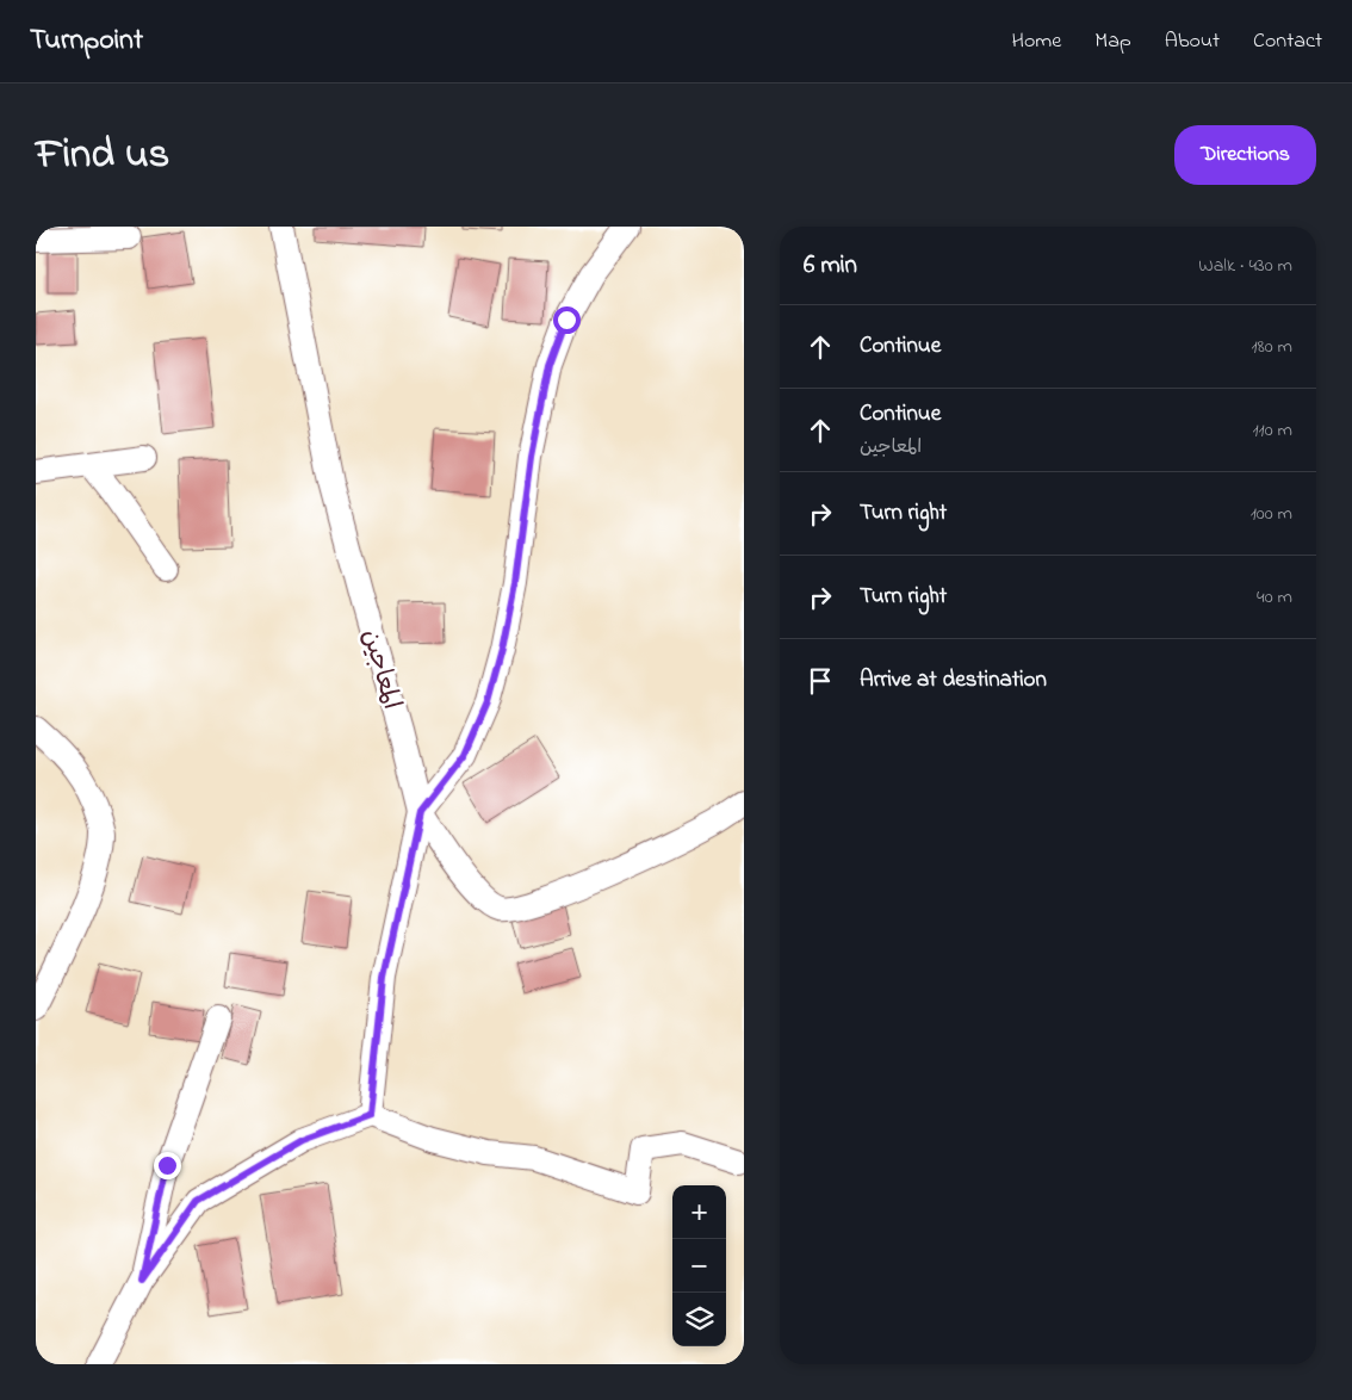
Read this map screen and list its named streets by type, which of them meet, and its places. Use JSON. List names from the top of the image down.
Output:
{
  "streets": {
    "street": ["المعاجين"]
  },
  "page": {
    "header": "Turnpoint",
    "nav": [
      "Home",
      "Map",
      "About",
      "Contact"
    ],
    "title": "Find us",
    "buttons": "Directions",
    "heading": ["6 min", "Walk · 430 m"],
    "list": [
      ["Continue", "180 m"],
      ["Continue", "المعاجين", "110 m"],
      ["Turn right", "100 m"],
      ["Turn right", "40 m"],
      "Arrive at destination"
    ],
    "map_buttons": ["+", "−"]
  }
}
